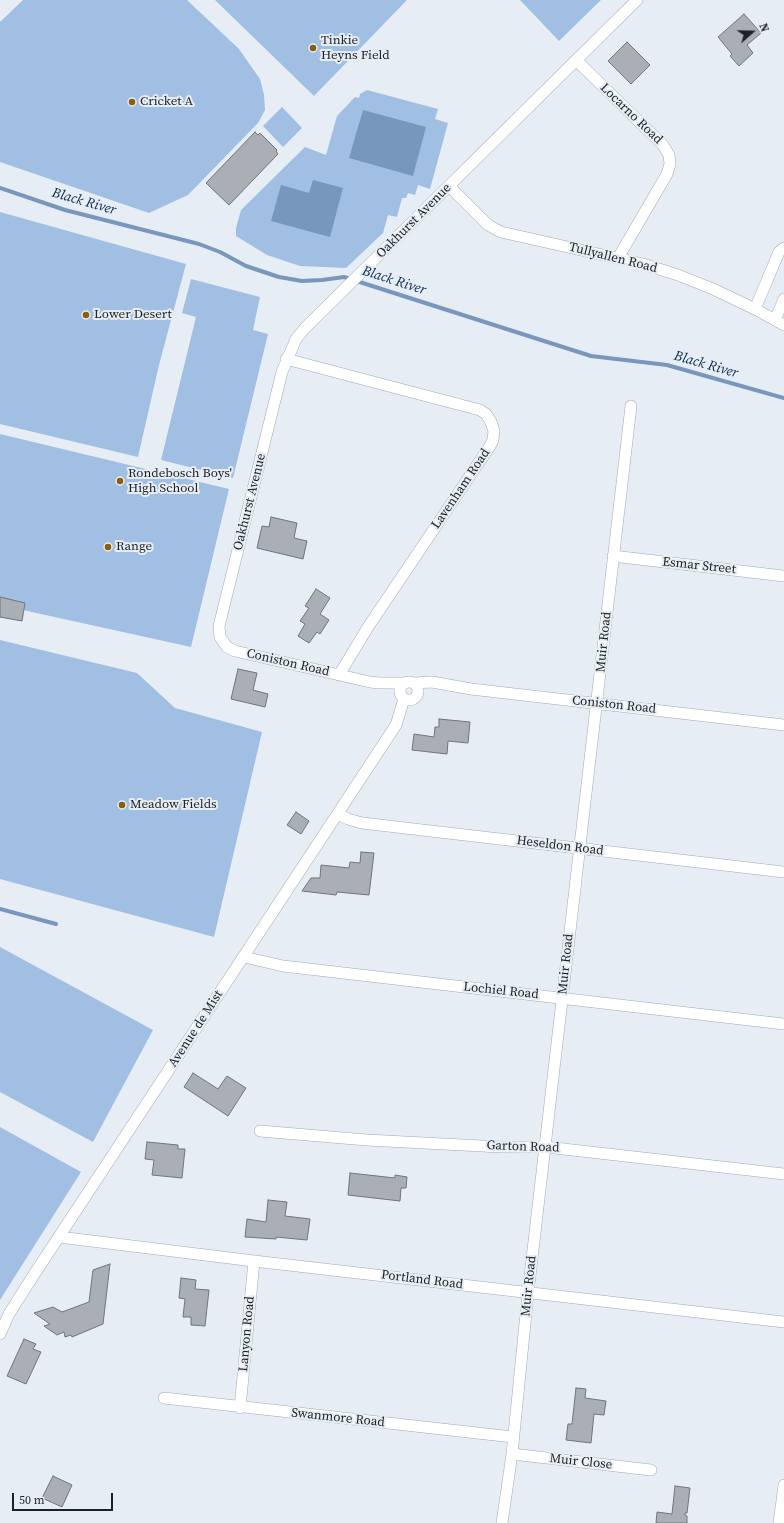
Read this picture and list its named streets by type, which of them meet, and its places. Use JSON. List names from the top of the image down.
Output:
{
  "streets": {
    "street": [
      "Locarno Road",
      "Oakhurst Avenue",
      "Tullyallen Road",
      "Lavenham Road",
      "Esmar Street",
      "Muir Road",
      "Coniston Road",
      "Heseldon Road",
      "Lochiel Road",
      "Avenue de Mist",
      "Garton Road",
      "Portland Road",
      "Lanyon Road",
      "Swanmore Road",
      "Muir Close"
    ]
  },
  "crossings": [
    ["Locarno Road", "Oakhurst Avenue"],
    ["Locarno Road", "Tullyallen Road"],
    ["Oakhurst Avenue", "Tullyallen Road"],
    ["Oakhurst Avenue", "Lavenham Road"],
    ["Oakhurst Avenue", "Coniston Road"],
    ["Lavenham Road", "Coniston Road"],
    ["Esmar Street", "Muir Road"],
    ["Muir Road", "Coniston Road"],
    ["Muir Road", "Heseldon Road"],
    ["Muir Road", "Lochiel Road"],
    ["Muir Road", "Garton Road"],
    ["Muir Road", "Portland Road"],
    ["Muir Road", "Swanmore Road"],
    ["Muir Road", "Muir Close"],
    ["Coniston Road", "Avenue de Mist"],
    ["Heseldon Road", "Avenue de Mist"],
    ["Lochiel Road", "Avenue de Mist"],
    ["Avenue de Mist", "Portland Road"],
    ["Portland Road", "Lanyon Road"],
    ["Lanyon Road", "Swanmore Road"]
  ],
  "water": ["Black River"],
  "places": [
    "Tinkie Heyns Field",
    "Cricket A",
    "Lower Desert",
    "Rondebosch Boys' High School",
    "Range",
    "Meadow Fields"
  ],
  "scale_bar": "50 m",
  "north": "right"
}
